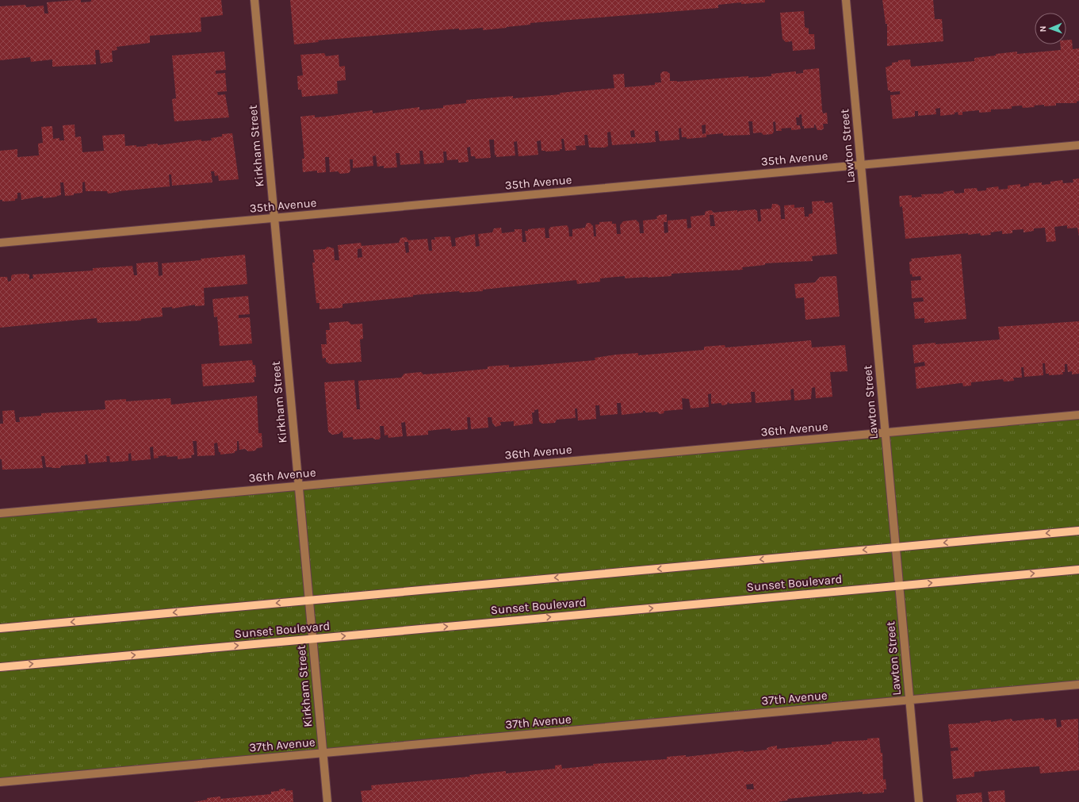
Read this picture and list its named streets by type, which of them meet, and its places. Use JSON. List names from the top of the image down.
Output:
{
  "streets": {
    "main road": ["Sunset Boulevard"],
    "street": [
      "Kirkham Street",
      "Lawton Street",
      "35th Avenue",
      "36th Avenue",
      "37th Avenue"
    ]
  },
  "crossings": [
    ["Kirkham Street", "35th Avenue"],
    ["Kirkham Street", "36th Avenue"],
    ["Kirkham Street", "Sunset Boulevard"],
    ["Kirkham Street", "37th Avenue"],
    ["Lawton Street", "35th Avenue"],
    ["Lawton Street", "36th Avenue"],
    ["Lawton Street", "Sunset Boulevard"],
    ["Lawton Street", "37th Avenue"]
  ],
  "north": "left"
}
